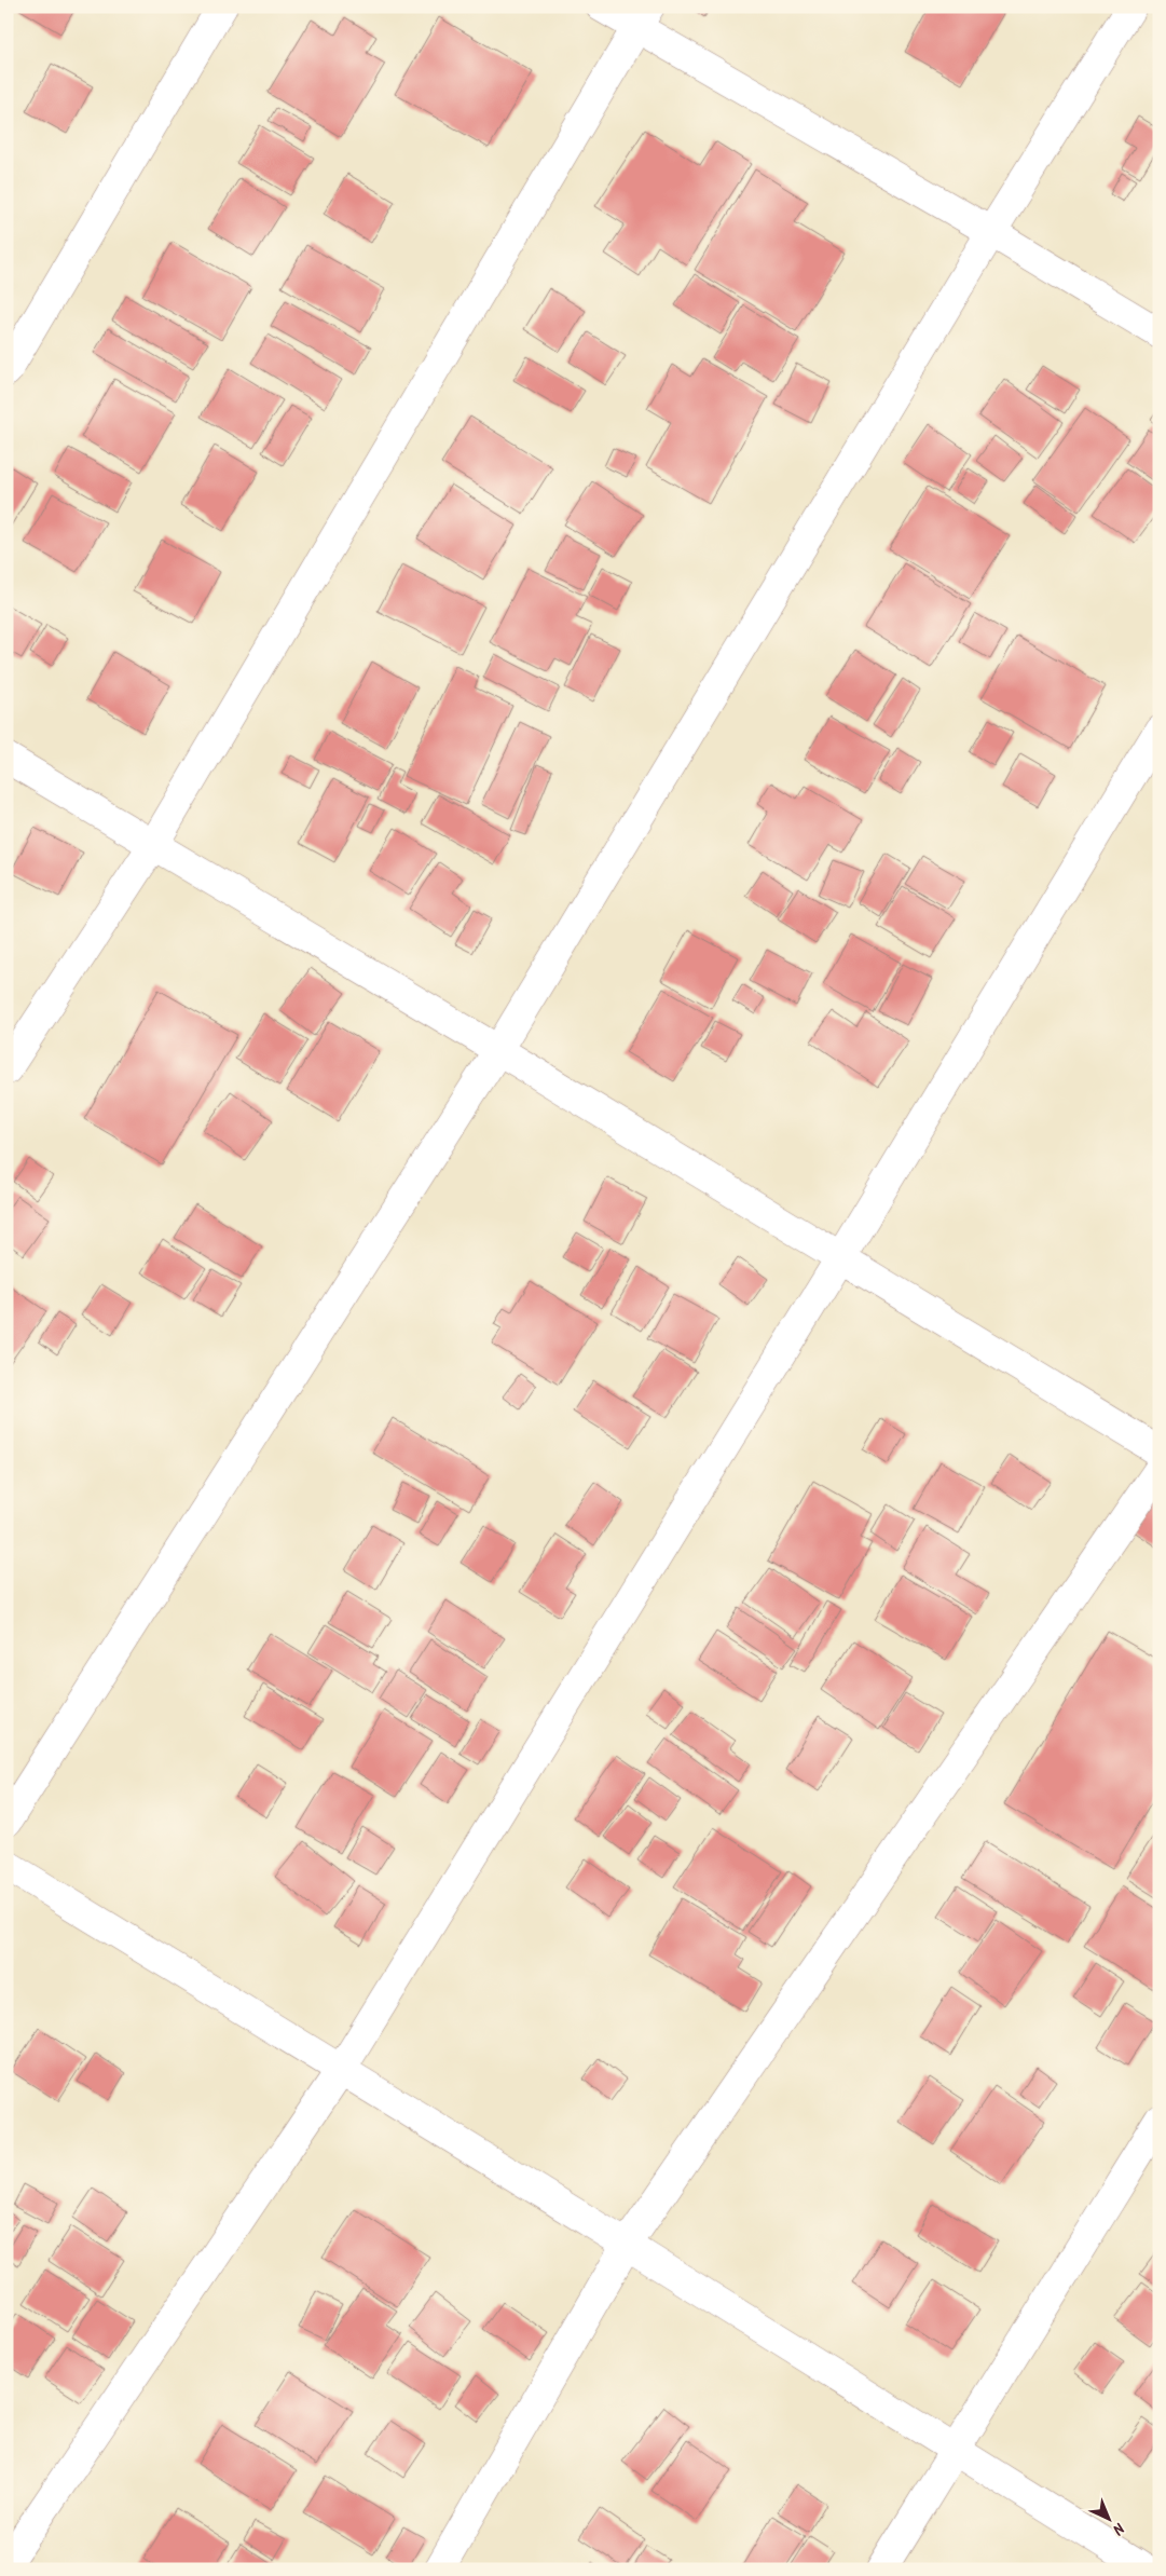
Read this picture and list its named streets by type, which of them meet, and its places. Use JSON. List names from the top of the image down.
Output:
{
  "north": "bottom right"
}
